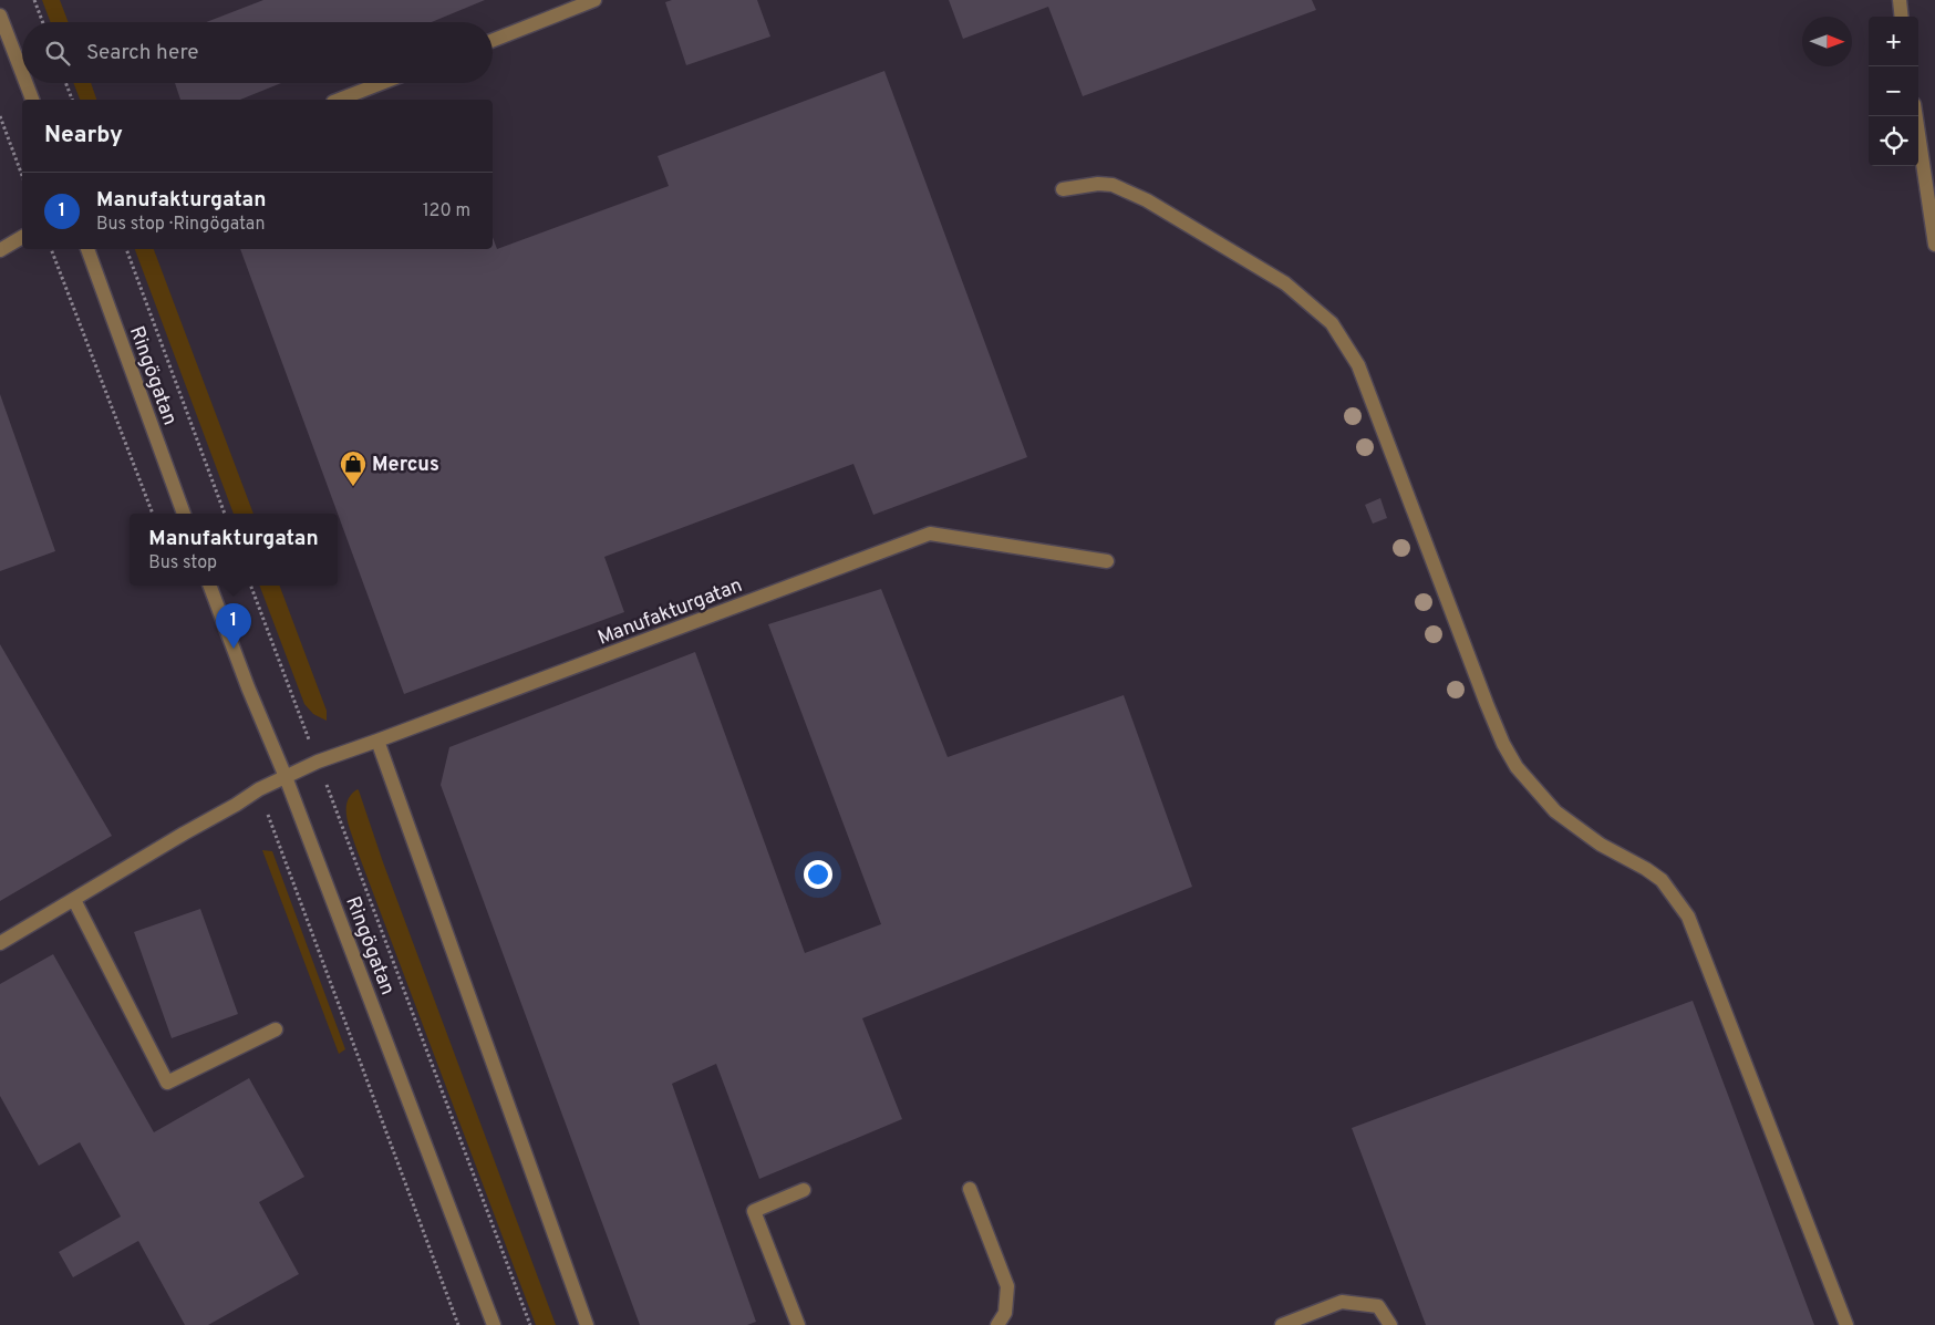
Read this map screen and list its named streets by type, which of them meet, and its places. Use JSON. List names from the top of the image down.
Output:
{
  "streets": {
    "street": ["Ringögatan", "Manufakturgatan"]
  },
  "crossings": [
    ["Ringögatan", "Manufakturgatan"]
  ],
  "places": {
    "shop": ["Mercus"]
  },
  "north": "right",
  "page": {
    "map_buttons": ["+", "−"],
    "search": "Search here",
    "heading": "Nearby",
    "list": [
      {
        "mark": "1",
        "name": "Manufakturgatan",
        "note": "Bus stop · Ringögatan",
        "value": "120 m"
      }
    ],
    "popup": ["Manufakturgatan", "Bus stop"],
    "pins": "1"
  }
}
